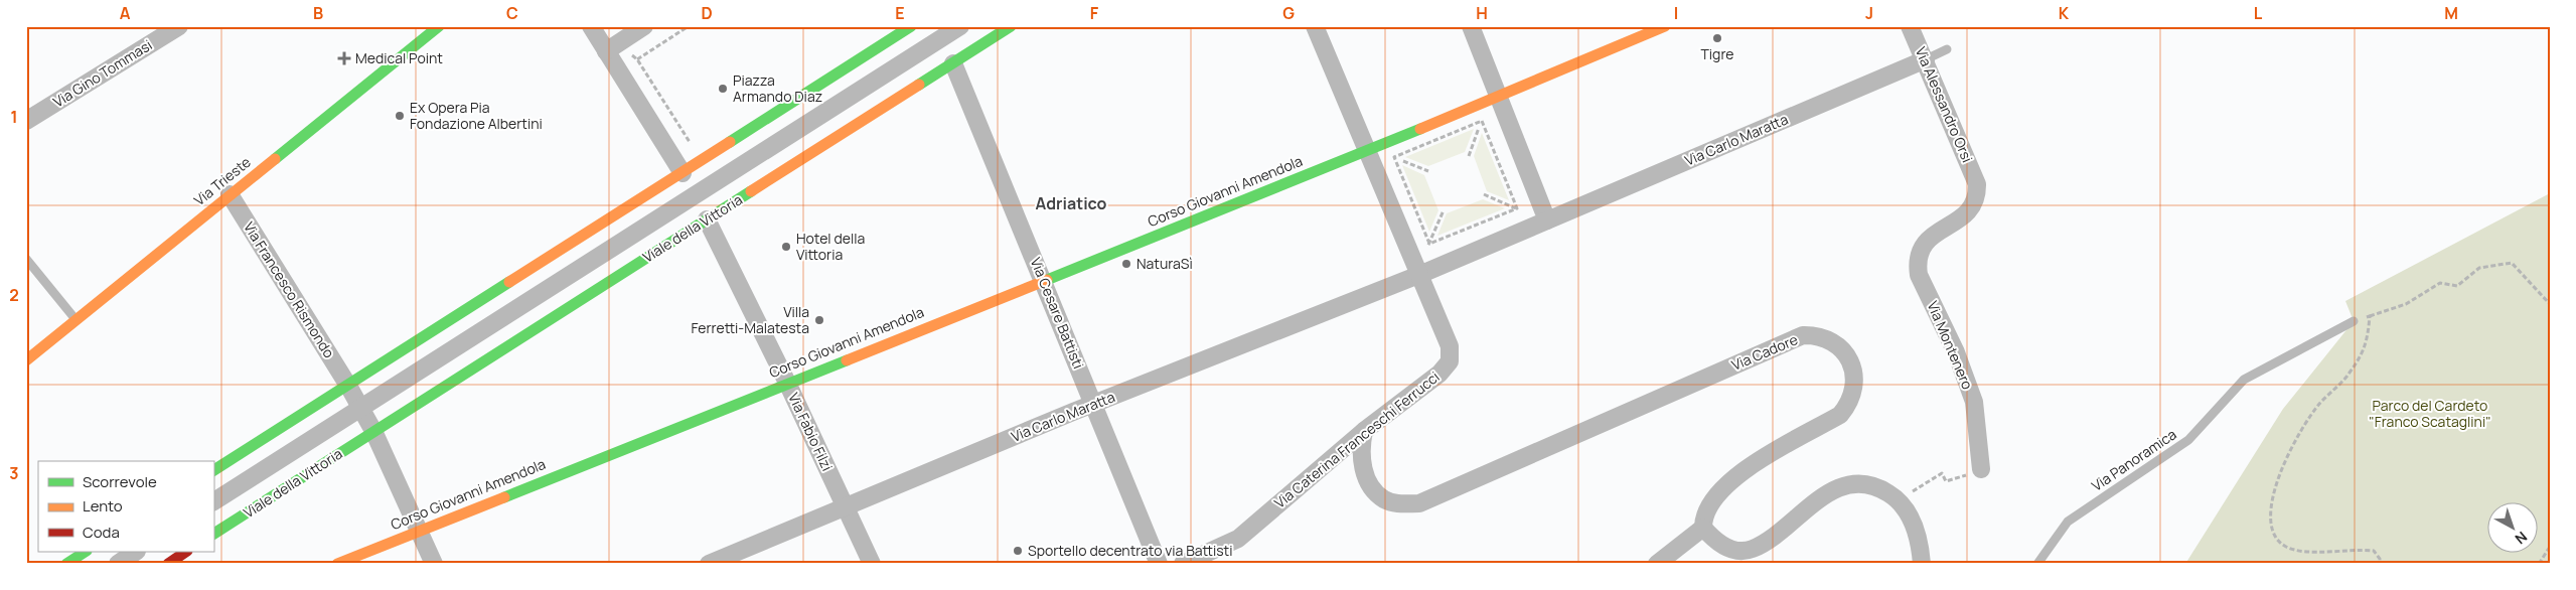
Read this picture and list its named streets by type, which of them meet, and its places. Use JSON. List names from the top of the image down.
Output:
{
  "streets": {
    "street": [
      "Via Gino Tommasi",
      "Via Alessandro Orsi",
      "Via Carlo Maratta",
      "Via Trieste",
      "Corso Giovanni Amendola",
      "Viale della Vittoria",
      "Via Francesco Rismondo",
      "Via Cesare Battisti",
      "Via Montenero",
      "Via Cadore",
      "Via Fabio Filzi",
      "Via Caterina Franceschi Ferrucci"
    ],
    "lane": ["Via Panoramica"]
  },
  "crossings": [
    ["Via Alessandro Orsi", "Via Carlo Maratta"],
    ["Via Alessandro Orsi", "Via Montenero"],
    ["Via Carlo Maratta", "Via Cesare Battisti"],
    ["Via Carlo Maratta", "Via Fabio Filzi"],
    ["Via Carlo Maratta", "Via Caterina Franceschi Ferrucci"],
    ["Via Trieste", "Via Francesco Rismondo"],
    ["Corso Giovanni Amendola", "Via Cesare Battisti"],
    ["Corso Giovanni Amendola", "Via Fabio Filzi"],
    ["Viale della Vittoria", "Via Cesare Battisti"],
    ["Viale della Vittoria", "Via Fabio Filzi"],
    ["Via Cadore", "Via Caterina Franceschi Ferrucci"]
  ],
  "districts": ["Adriatico"],
  "parks": ["Parco del Cardeto \"Franco Scataglini\""],
  "places": {
    "other": [
      "Tigre",
      "Piazza Armando Diaz",
      "Ex Opera Pia Fondazione Albertini",
      "Hotel della Vittoria",
      "NaturaSì",
      "Villa Ferretti-Malatesta",
      "Sportello decentrato via Battisti"
    ],
    "health": ["Medical Point"]
  },
  "legend": ["Scorrevole", "Lento", "Coda"],
  "north": "bottom right",
  "grid": {
    "columns": [
      "A",
      "B",
      "C",
      "D",
      "E",
      "F",
      "G",
      "H",
      "I",
      "J",
      "K",
      "L",
      "M"
    ],
    "rows": ["1", "2", "3"]
  }
}
